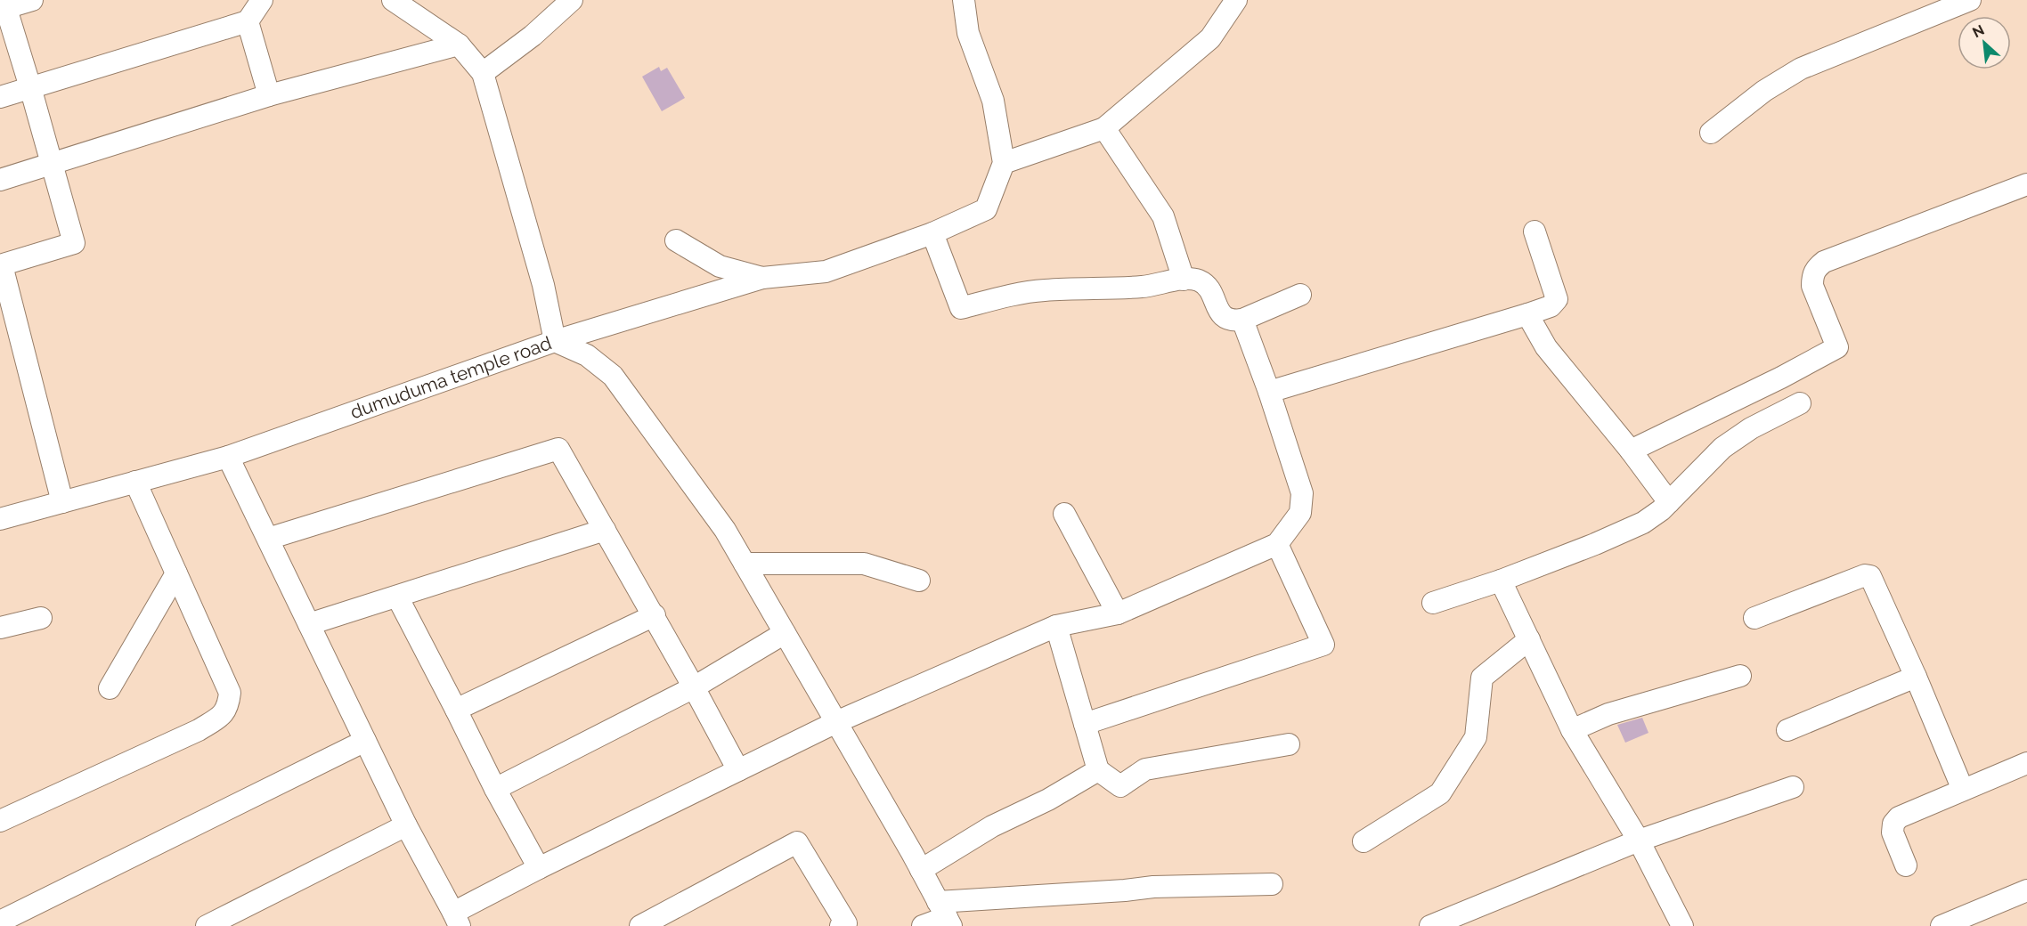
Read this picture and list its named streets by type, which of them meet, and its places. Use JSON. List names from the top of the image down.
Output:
{
  "streets": {
    "street": ["dumuduma temple road"]
  },
  "north": "top left"
}
